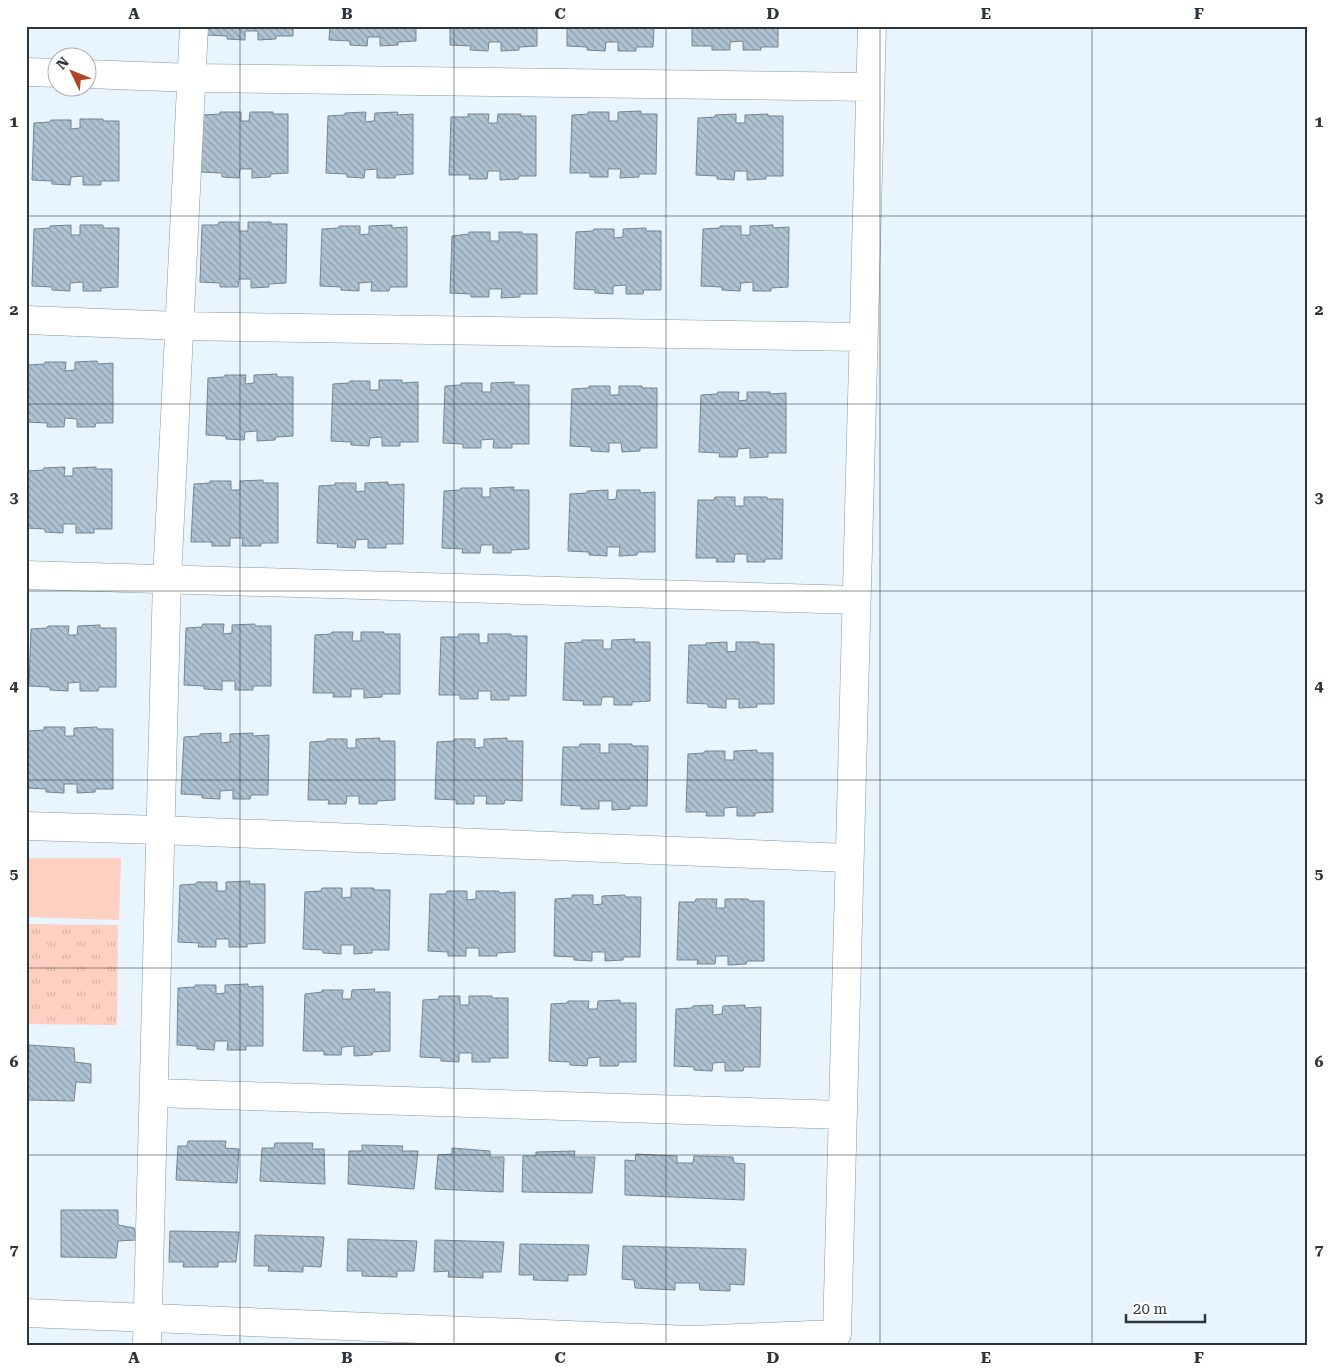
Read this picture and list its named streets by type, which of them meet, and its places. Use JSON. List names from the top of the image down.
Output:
{
  "scale_bar": "20 m",
  "north": "top left",
  "grid": {
    "columns": [
      "A",
      "B",
      "C",
      "D",
      "E",
      "F"
    ],
    "rows": [
      "1",
      "2",
      "3",
      "4",
      "5",
      "6",
      "7"
    ]
  }
}
